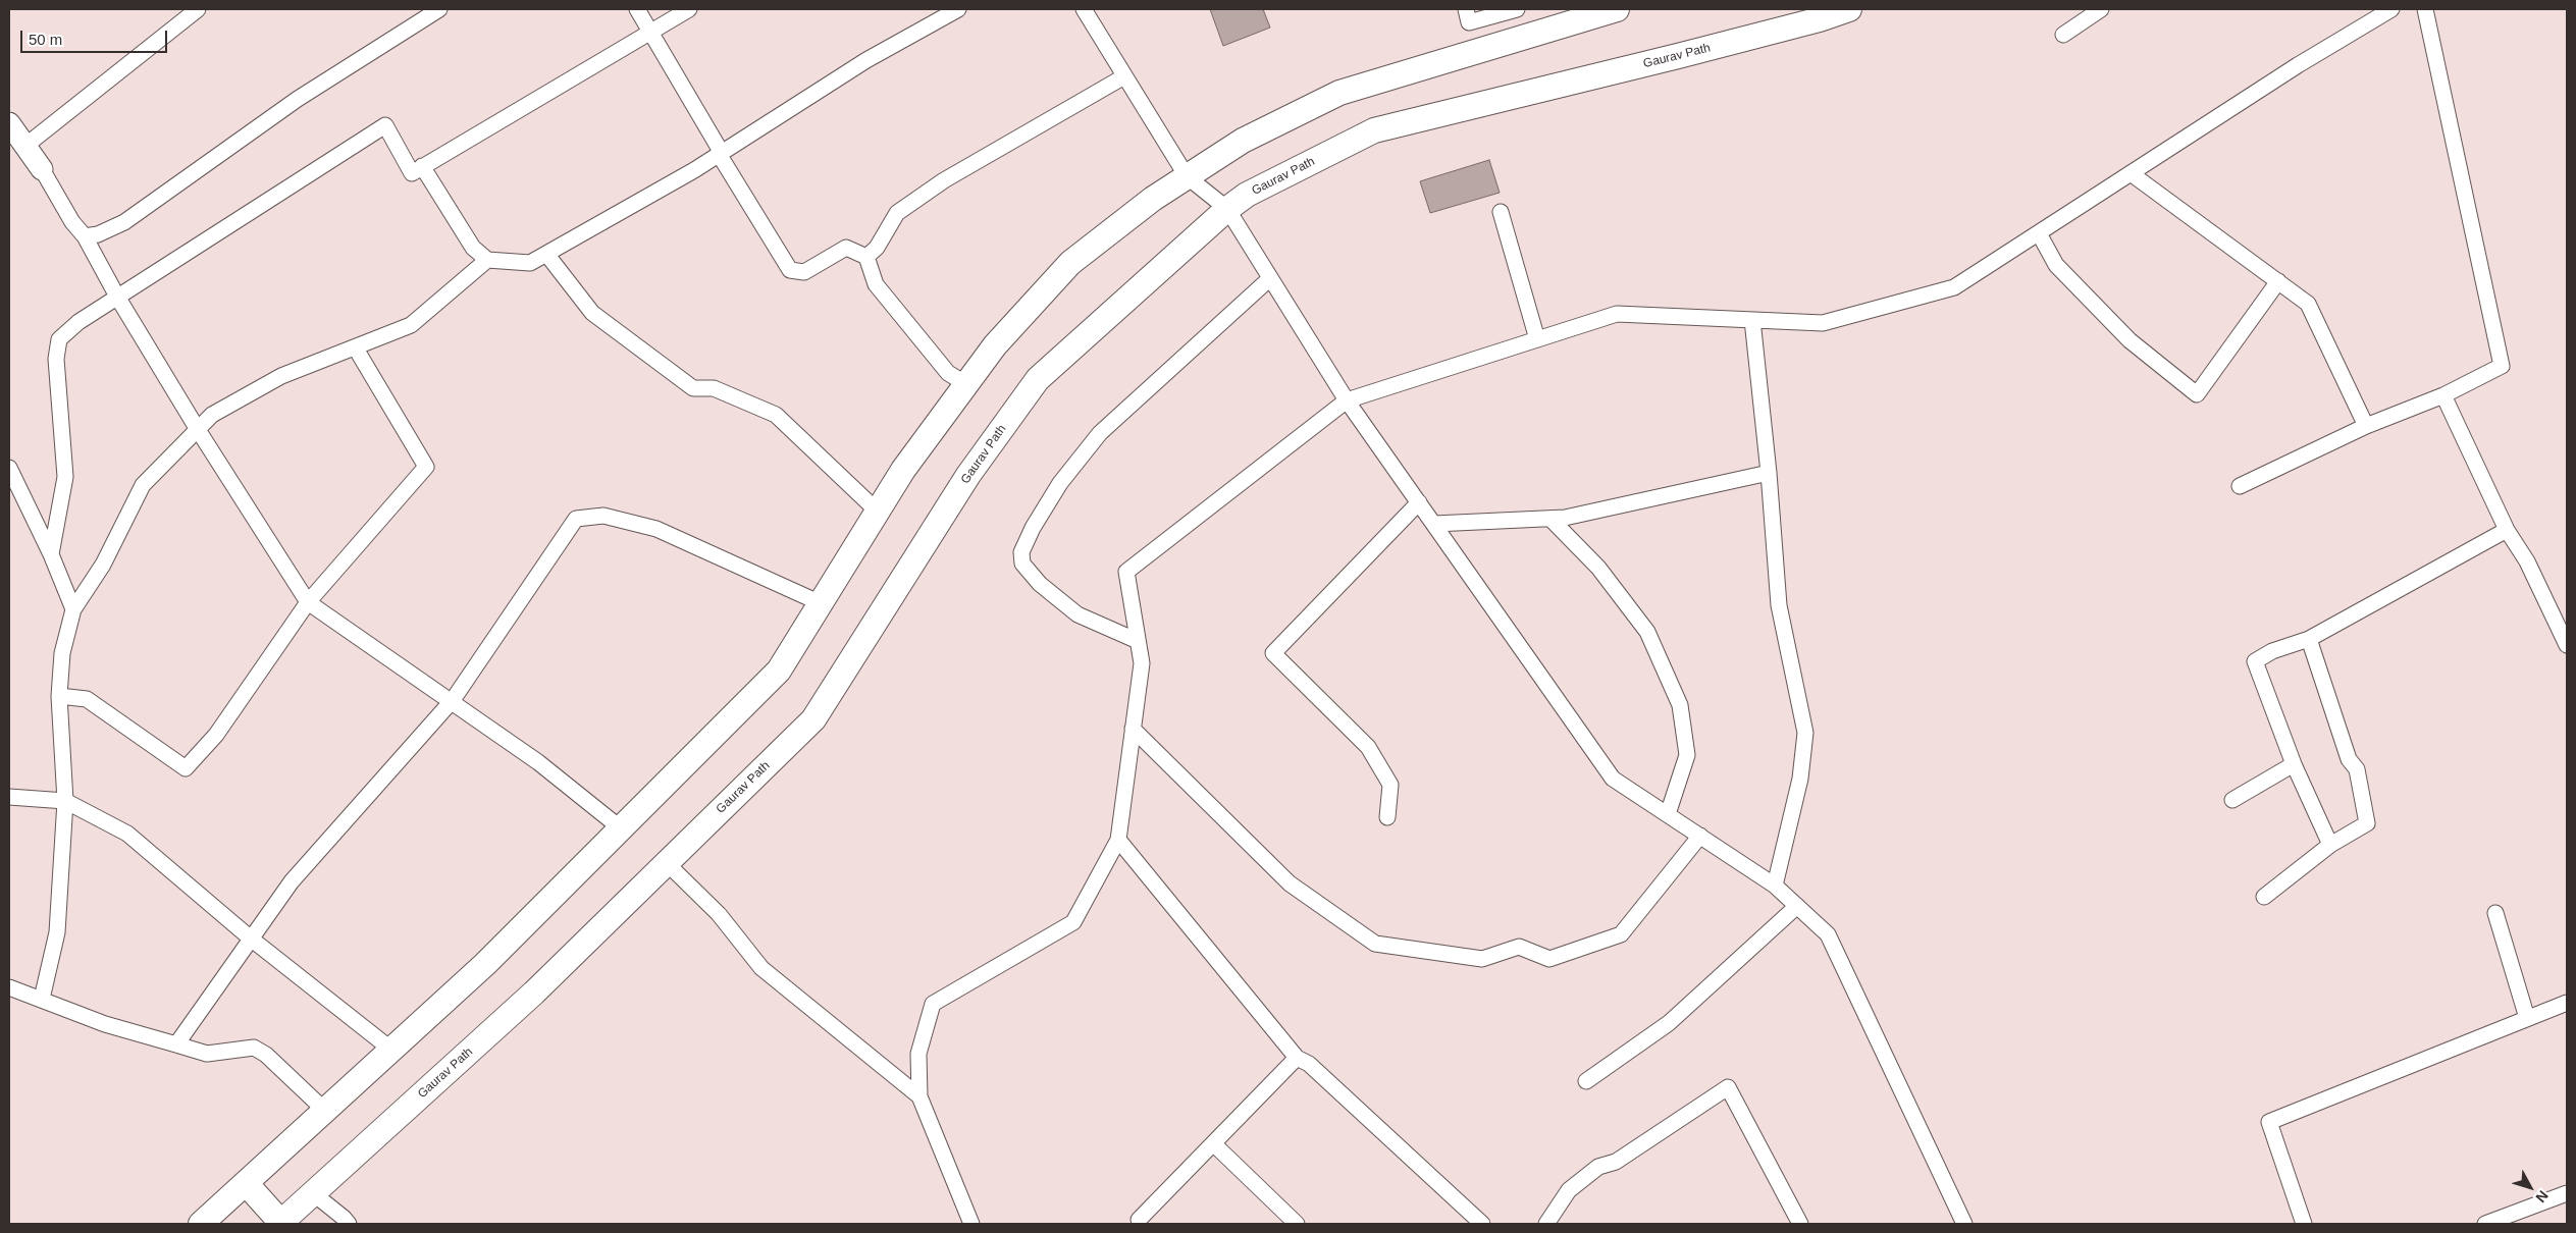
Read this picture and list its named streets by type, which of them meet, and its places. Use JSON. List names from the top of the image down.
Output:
{
  "streets": {
    "main road": ["Gaurav Path"]
  },
  "scale_bar": "50 m",
  "north": "bottom right"
}
